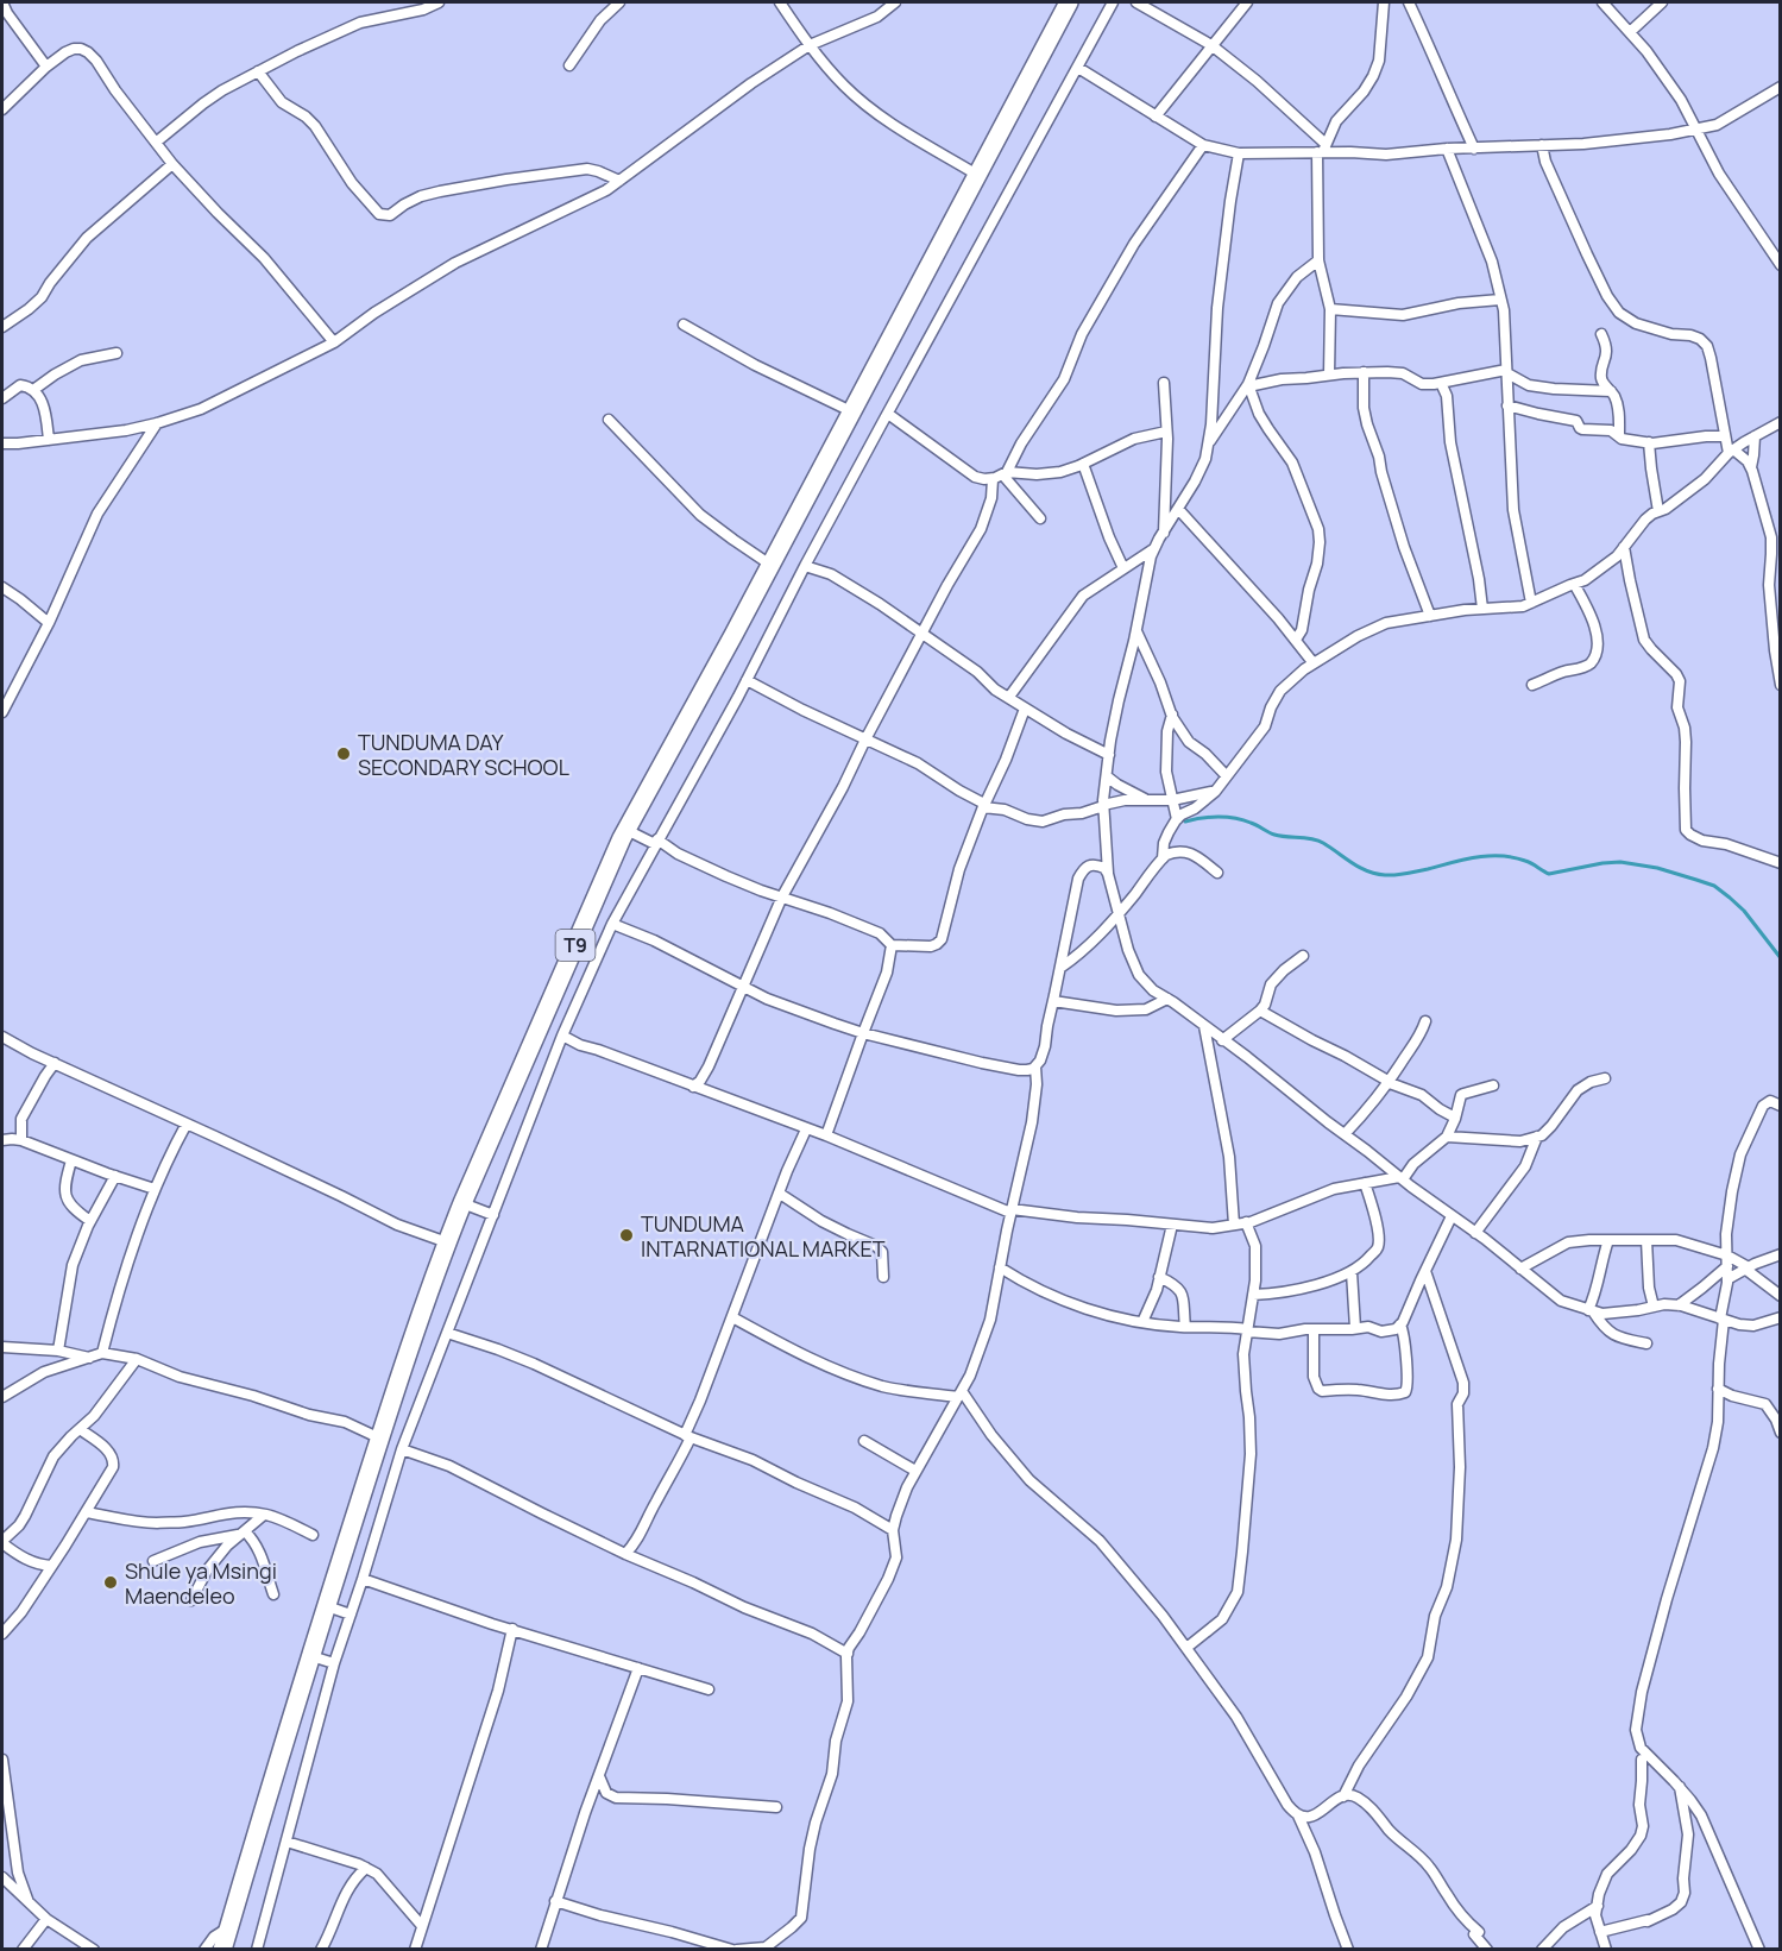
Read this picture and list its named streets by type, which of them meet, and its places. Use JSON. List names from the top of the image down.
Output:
{
  "streets": {
    "highway": ["T9"]
  },
  "places": ["TUNDUMA DAY SECONDARY SCHOOL", "TUNDUMA INTARNATIONAL MARKET", "Shule ya Msingi Maendeleo"]
}
